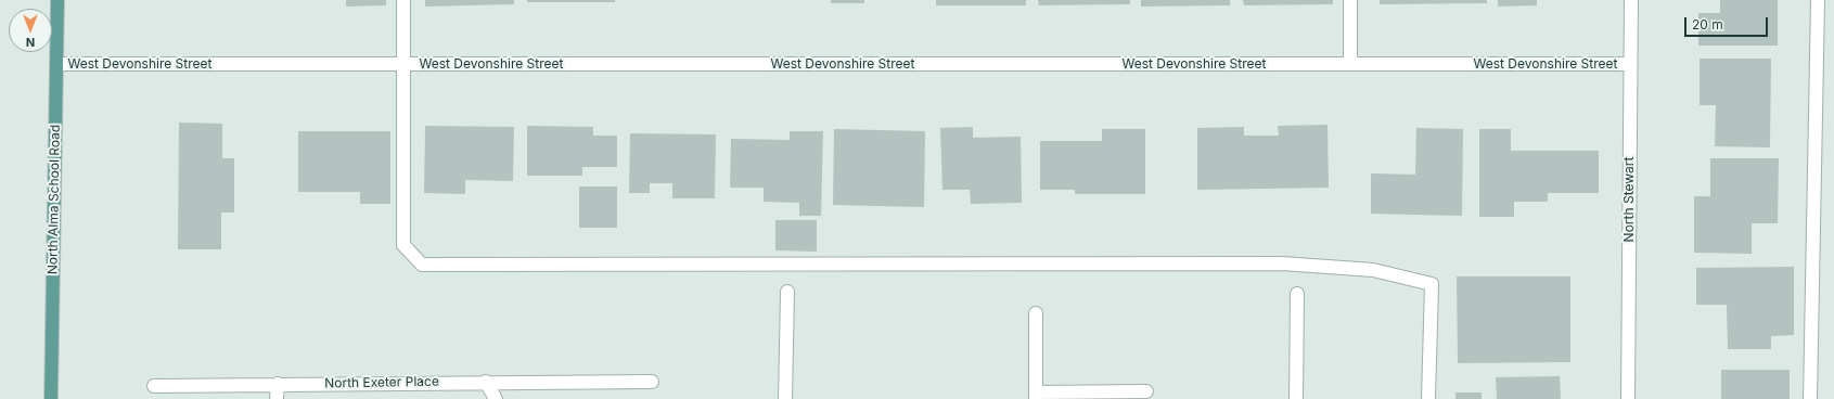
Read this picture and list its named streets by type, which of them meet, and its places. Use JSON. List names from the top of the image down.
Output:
{
  "streets": {
    "main road": ["North Alma School Road"],
    "street": ["West Devonshire Street", "North Stewart", "North Exeter Place"]
  },
  "crossings": [
    ["West Devonshire Street", "North Alma School Road"],
    ["West Devonshire Street", "North Stewart"]
  ],
  "scale_bar": "20 m",
  "north": "bottom"
}
